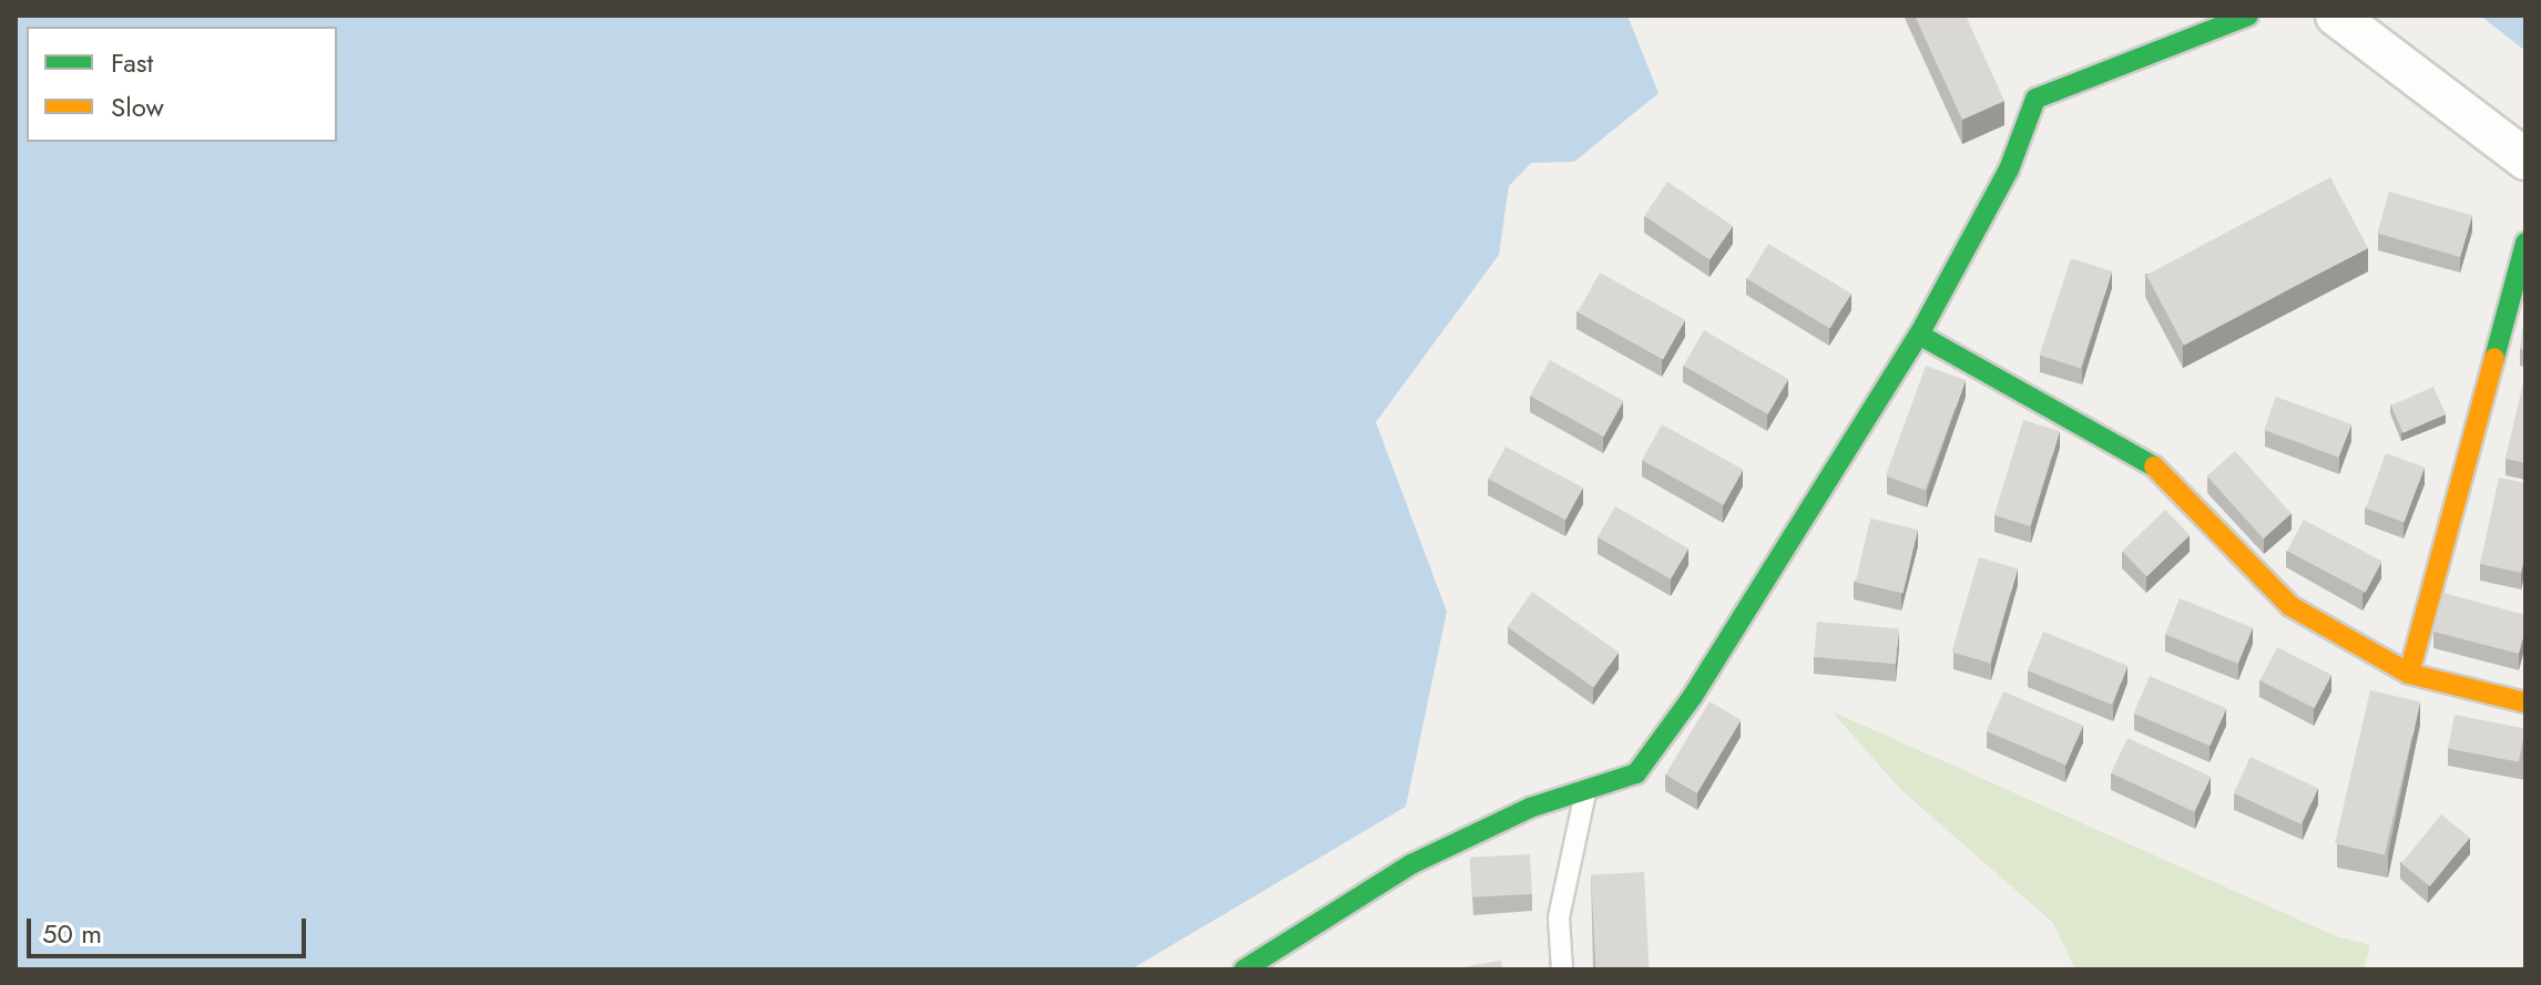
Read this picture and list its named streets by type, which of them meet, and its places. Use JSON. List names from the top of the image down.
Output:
{
  "legend": ["Fast", "Slow"],
  "scale_bar": "50 m"
}
